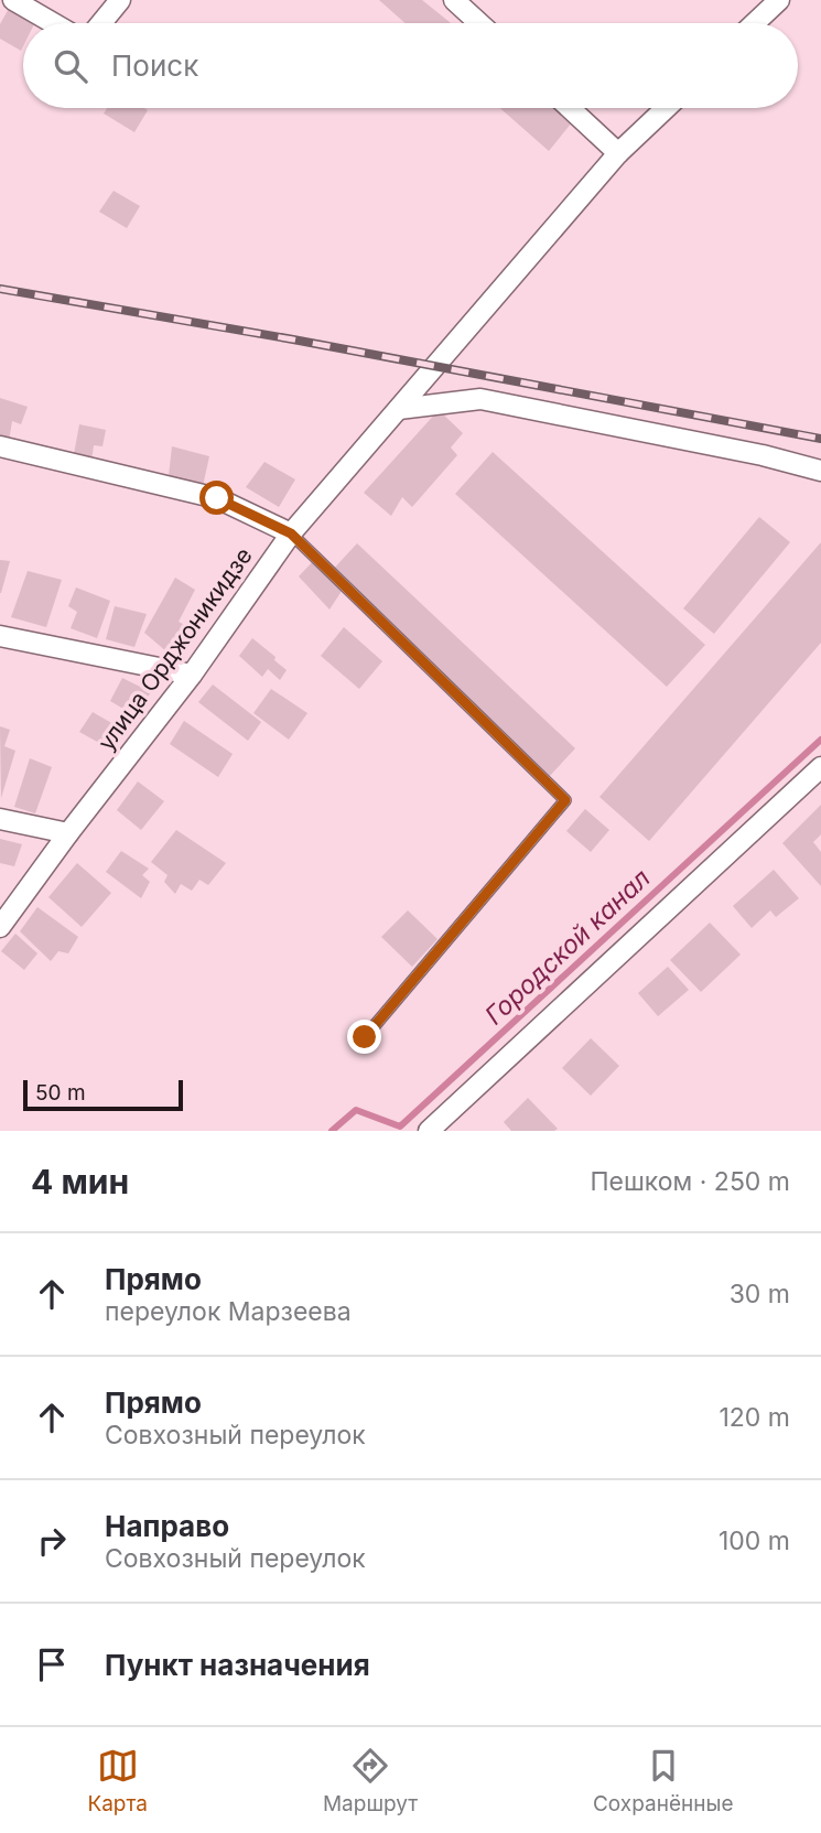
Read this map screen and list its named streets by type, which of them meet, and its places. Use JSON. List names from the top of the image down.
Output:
{
  "streets": {
    "street": ["улица Орджоникидзе"]
  },
  "water": ["Городской канал"],
  "scale_bar": "50 m",
  "page": {
    "search": "Поиск",
    "scale": "50 m",
    "heading": ["4 мин", "Пешком · 250 m"],
    "list": [
      ["Прямо", "переулок Марзеева", "30 m"],
      ["Прямо", "Совхозный переулок", "120 m"],
      ["Направо", "Совхозный переулок", "100 m"],
      "Пункт назначения"
    ],
    "nav": ["Карта", "Маршрут", "Сохранённые"]
  }
}
